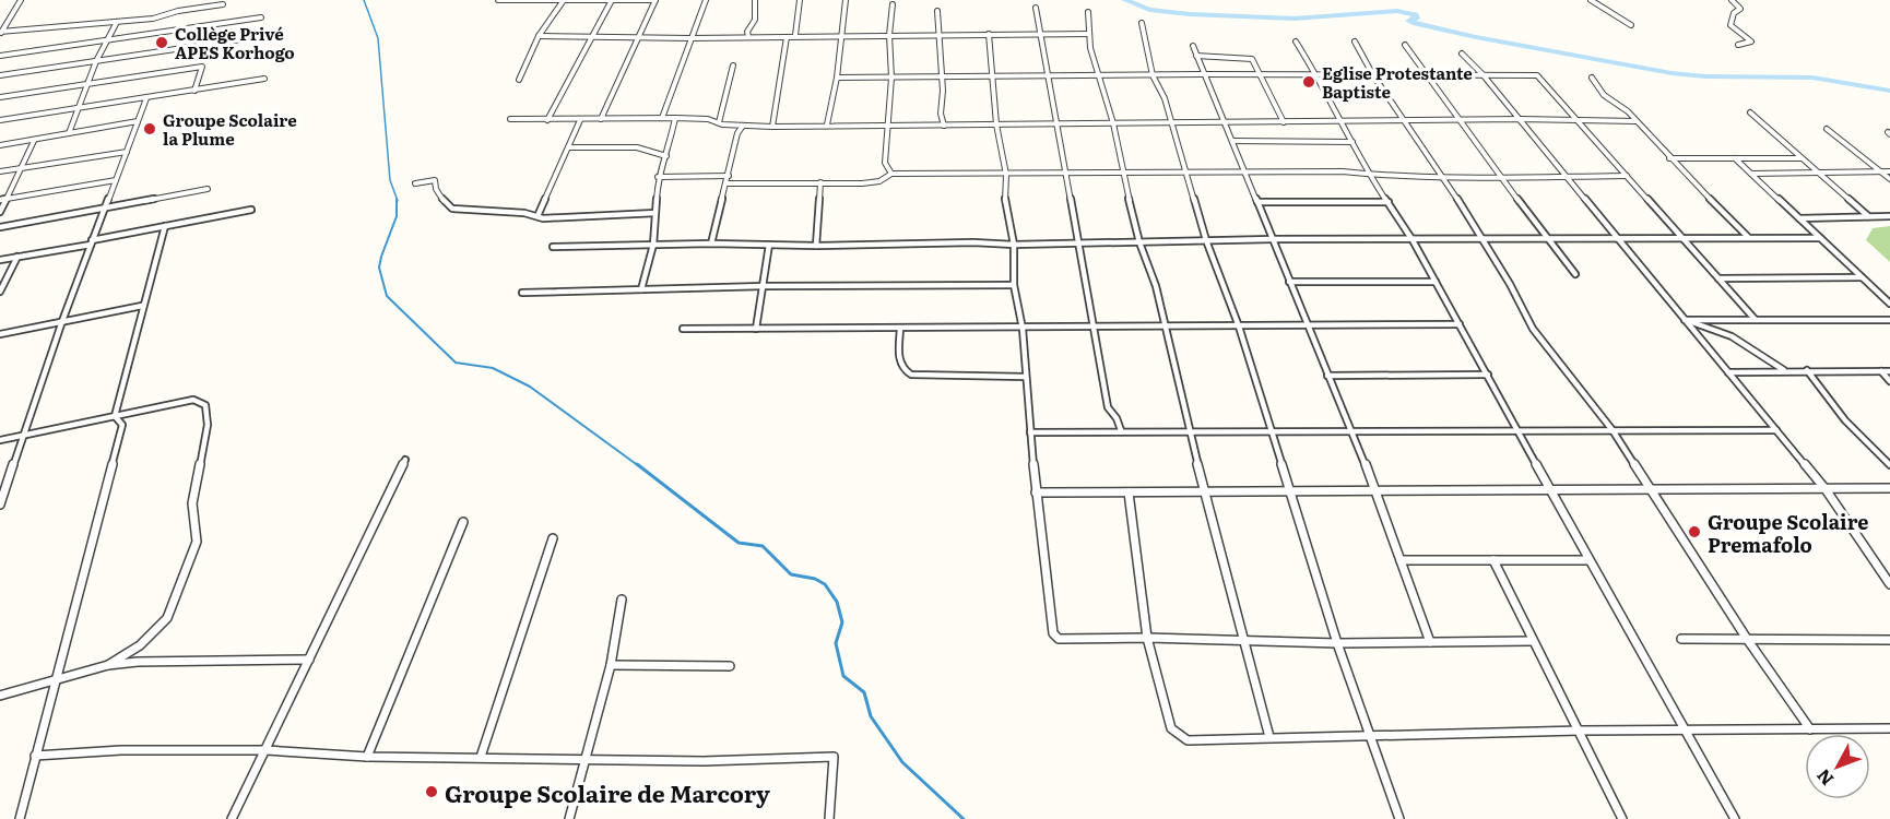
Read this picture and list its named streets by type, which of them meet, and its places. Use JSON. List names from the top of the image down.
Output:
{
  "places": [
    "Collège Privé APES Korhogo",
    "Eglise Protestante Baptiste",
    "Groupe Scolaire la Plume",
    "Groupe Scolaire Premafolo",
    "Groupe Scolaire de Marcory"
  ],
  "north": "bottom left"
}
